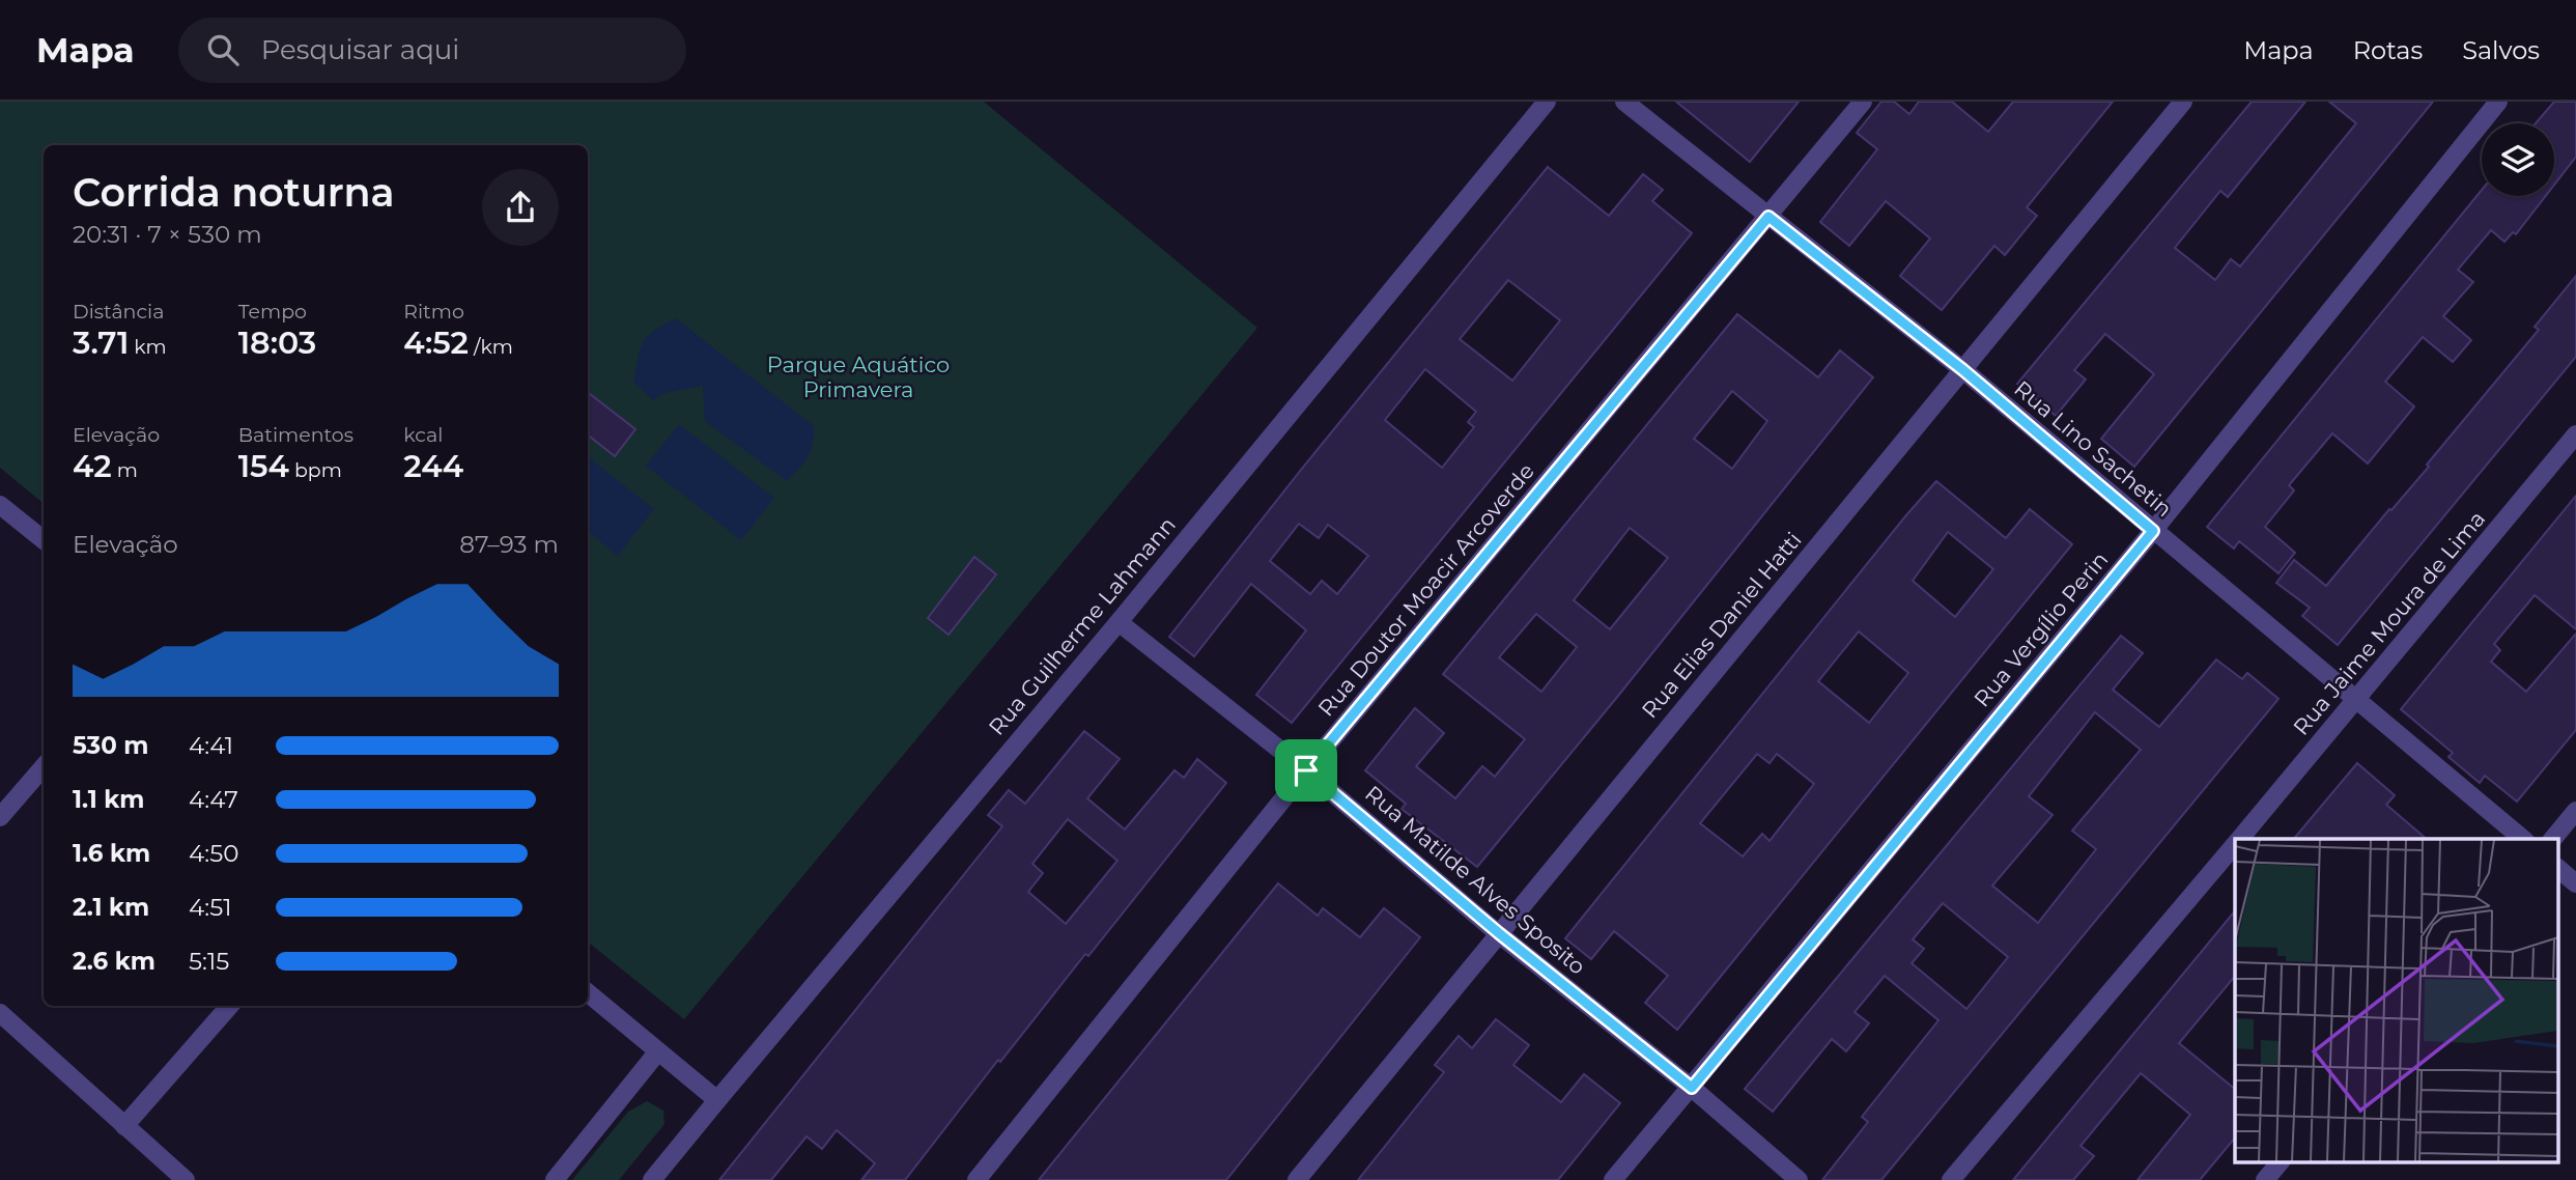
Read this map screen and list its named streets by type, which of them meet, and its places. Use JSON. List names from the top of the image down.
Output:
{
  "streets": {
    "street": [
      "Rua Lino Sachetin",
      "Rua Doutor Moacir Arcoverde",
      "Rua Jaime Moura de Lima",
      "Rua Elias Daniel Hatti",
      "Rua Guilherme Lahmann",
      "Rua Vergílio Perin",
      "Rua Matilde Alves Sposito"
    ]
  },
  "crossings": [
    ["Rua Lino Sachetin", "Rua Doutor Moacir Arcoverde"],
    ["Rua Lino Sachetin", "Rua Jaime Moura de Lima"],
    ["Rua Lino Sachetin", "Rua Elias Daniel Hatti"],
    ["Rua Lino Sachetin", "Rua Vergílio Perin"],
    ["Rua Doutor Moacir Arcoverde", "Rua Matilde Alves Sposito"],
    ["Rua Elias Daniel Hatti", "Rua Matilde Alves Sposito"],
    ["Rua Guilherme Lahmann", "Rua Matilde Alves Sposito"],
    ["Rua Vergílio Perin", "Rua Matilde Alves Sposito"]
  ],
  "parks": ["Parque Aquático Primavera"],
  "page": {
    "header": "Mapa",
    "search": "Pesquisar aqui",
    "nav": ["Mapa", "Rotas", "Salvos"],
    "heading": ["Corrida noturna", "20:31 · 7 × 530 m"],
    "stats": [
      ["Distância", "3.71 km"],
      ["Tempo", "18:03"],
      ["Ritmo", "4:52 /km"],
      ["Elevação", "42 m"],
      ["Batimentos", "154 bpm"],
      ["kcal", "244"]
    ],
    "chart": ["Elevação", "87–93 m"],
    "list": [
      {
        "name": "530 m",
        "note": "4:41"
      },
      {
        "name": "1.1 km",
        "note": "4:47"
      },
      {
        "name": "1.6 km",
        "note": "4:50"
      },
      {
        "name": "2.1 km",
        "note": "4:51"
      },
      {
        "name": "2.6 km",
        "note": "5:15"
      }
    ]
  }
}
